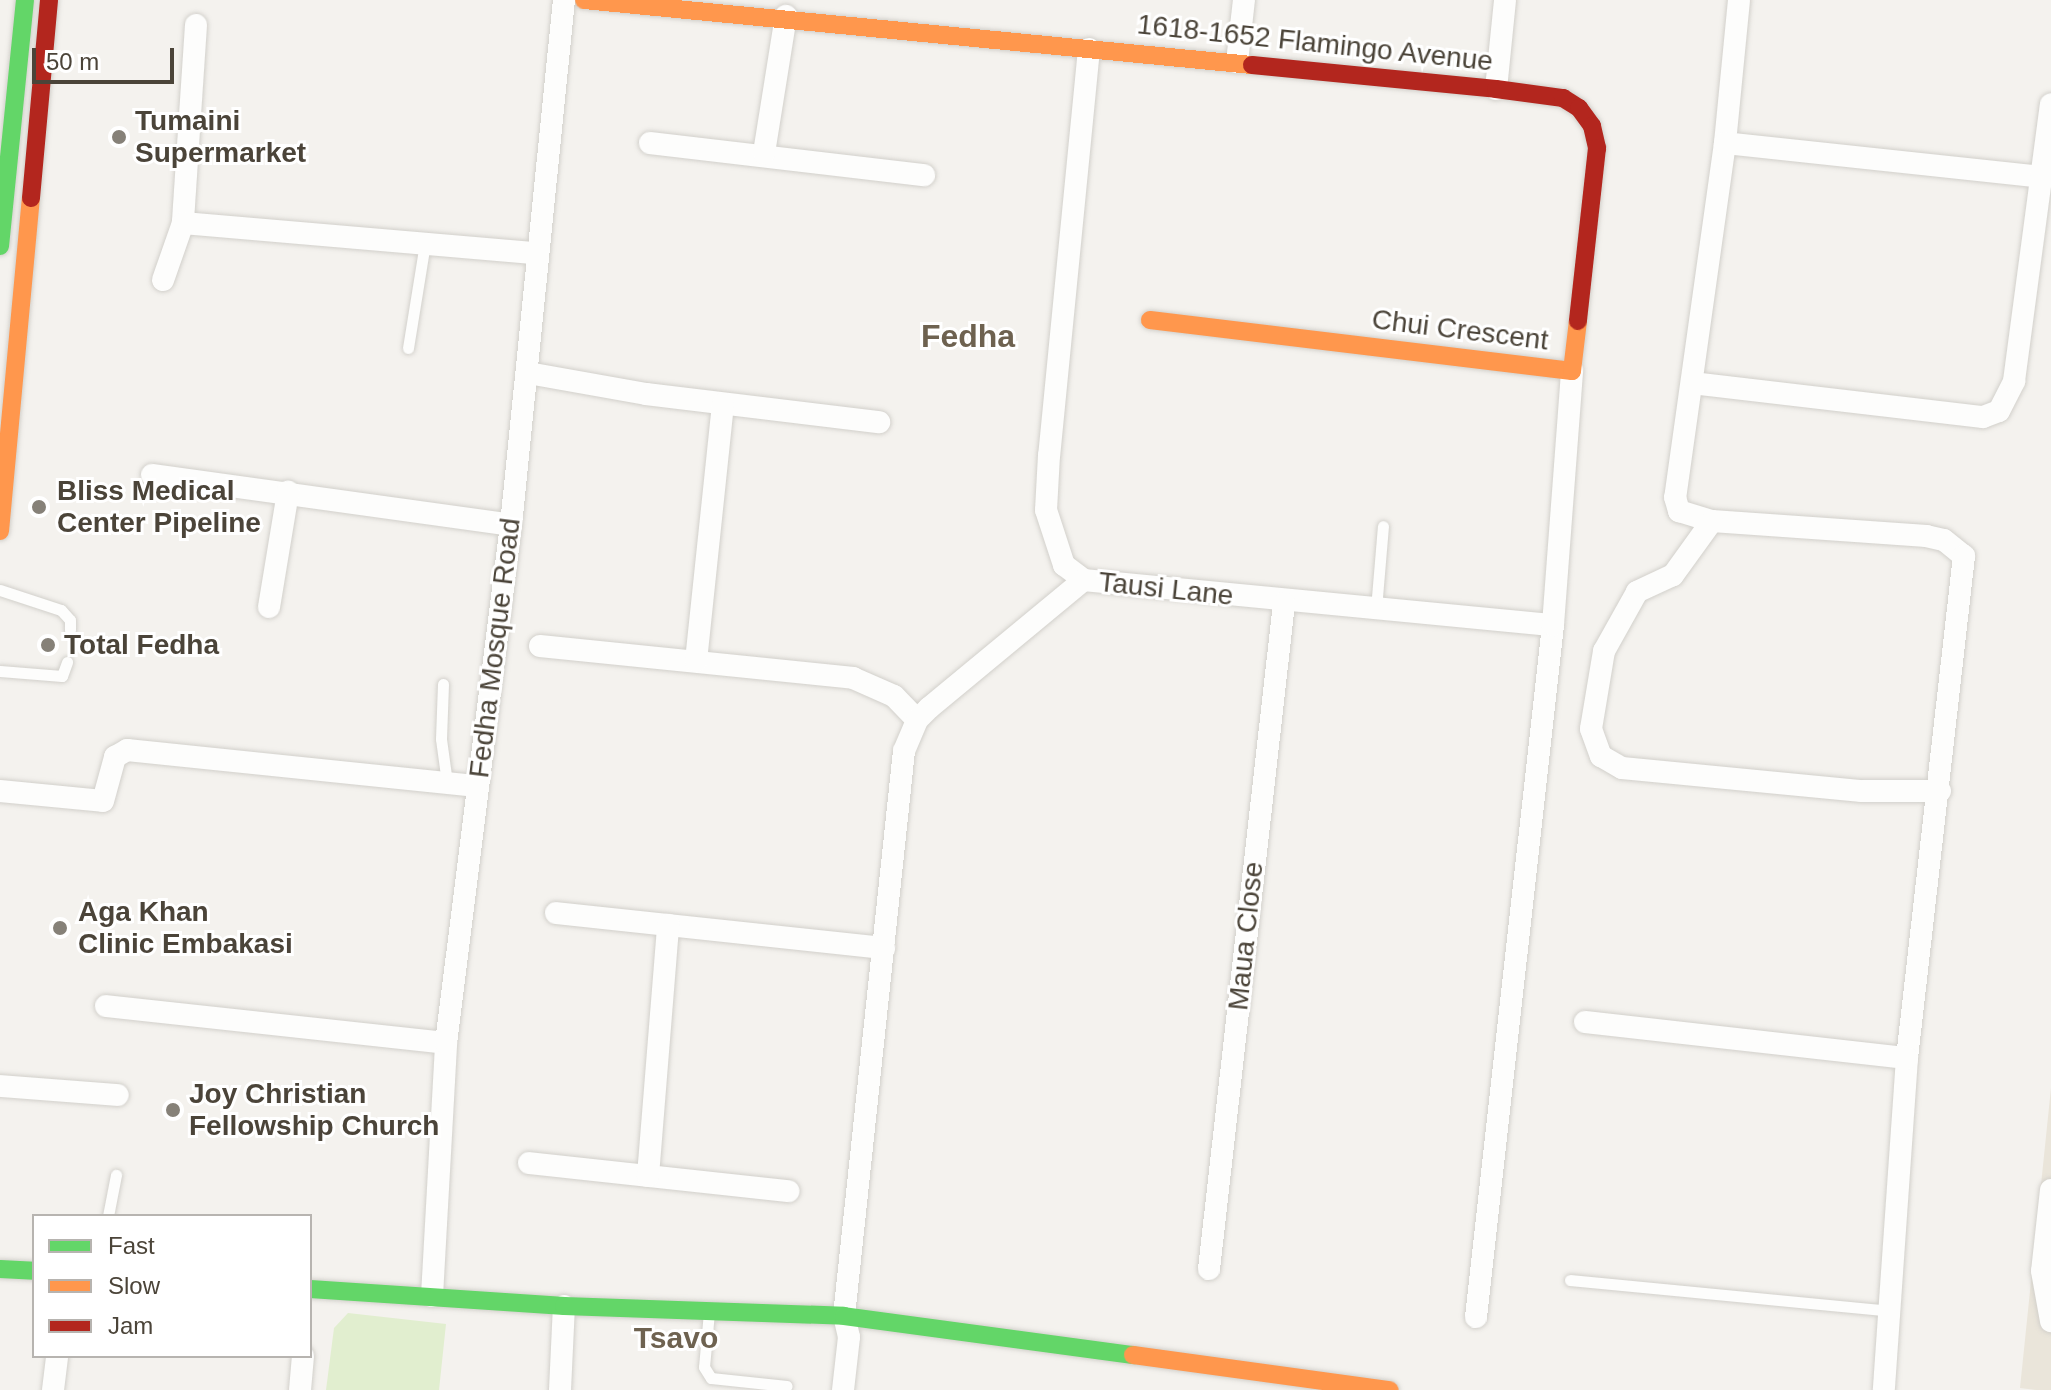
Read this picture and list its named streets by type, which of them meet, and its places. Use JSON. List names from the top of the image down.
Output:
{
  "streets": {
    "street": [
      "1618-1652 Flamingo Avenue",
      "Chui Crescent",
      "Tausi Lane",
      "Fedha Mosque Road",
      "Maua Close"
    ]
  },
  "crossings": [
    ["1618-1652 Flamingo Avenue", "Chui Crescent"],
    ["1618-1652 Flamingo Avenue", "Tausi Lane"],
    ["Tausi Lane", "Maua Close"]
  ],
  "districts": ["Fedha", "Tsavo"],
  "places": [
    "Tumaini Supermarket",
    "Bliss Medical Center Pipeline",
    "Total Fedha",
    "Aga Khan Clinic Embakasi",
    "Joy Christian Fellowship Church"
  ],
  "legend": ["Fast", "Slow", "Jam"],
  "scale_bar": "50 m"
}
